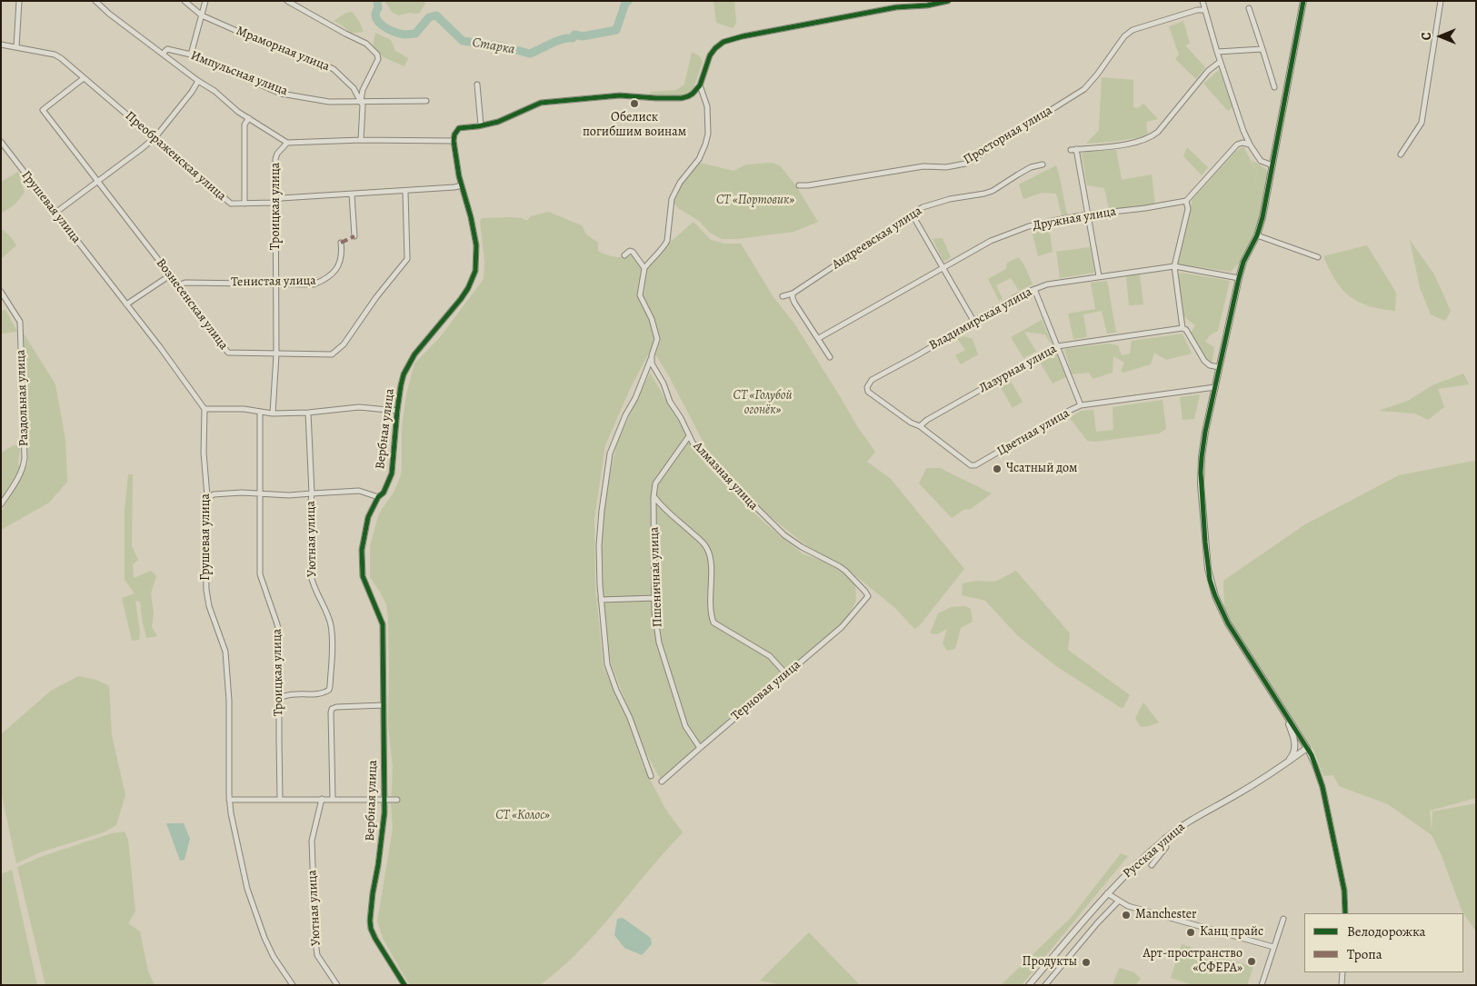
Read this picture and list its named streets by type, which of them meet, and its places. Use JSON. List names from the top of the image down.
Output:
{
  "streets": {
    "street": [
      "Мраморная улица",
      "Импульсная улица",
      "Просторная улица",
      "Преображенская улица",
      "Троицкая улица",
      "Грушевая улица",
      "Дружная улица",
      "Андреевская улица",
      "Тенистая улица",
      "Вознесенская улица",
      "Владимирская улица",
      "Лазурная улица",
      "Раздольная улица",
      "Вербная улица",
      "Цветная улица",
      "Алмазная улица",
      "Уютная улица",
      "Пшеничная улица",
      "Терновая улица",
      "Русская улица"
    ]
  },
  "crossings": [
    ["Мраморная улица", "Импульсная улица"],
    ["Преображенская улица", "Троицкая улица"],
    ["Преображенская улица", "Вознесенская улица"],
    ["Преображенская улица", "Вербная улица"],
    ["Троицкая улица", "Тенистая улица"],
    ["Троицкая улица", "Вознесенская улица"],
    ["Троицкая улица", "Уютная улица"],
    ["Тенистая улица", "Вознесенская улица"],
    ["Владимирская улица", "Лазурная улица"],
    ["Владимирская улица", "Цветная улица"],
    ["Лазурная улица", "Цветная улица"],
    ["Алмазная улица", "Пшеничная улица"],
    ["Алмазная улица", "Терновая улица"],
    ["Пшеничная улица", "Терновая улица"]
  ],
  "water": ["Старка"],
  "parks": ["СТ «Портовик»", "СТ «Голубой огонёк»", "СТ «Колос»"],
  "places": [
    "Обелиск погибшим воинам",
    "Чсатный дом",
    "Manchester",
    "Канц прайс",
    "Арт-пространство «СФЕРА»",
    "Продукты"
  ],
  "legend": ["Велодорожка", "Тропа"],
  "north": "left"
}
